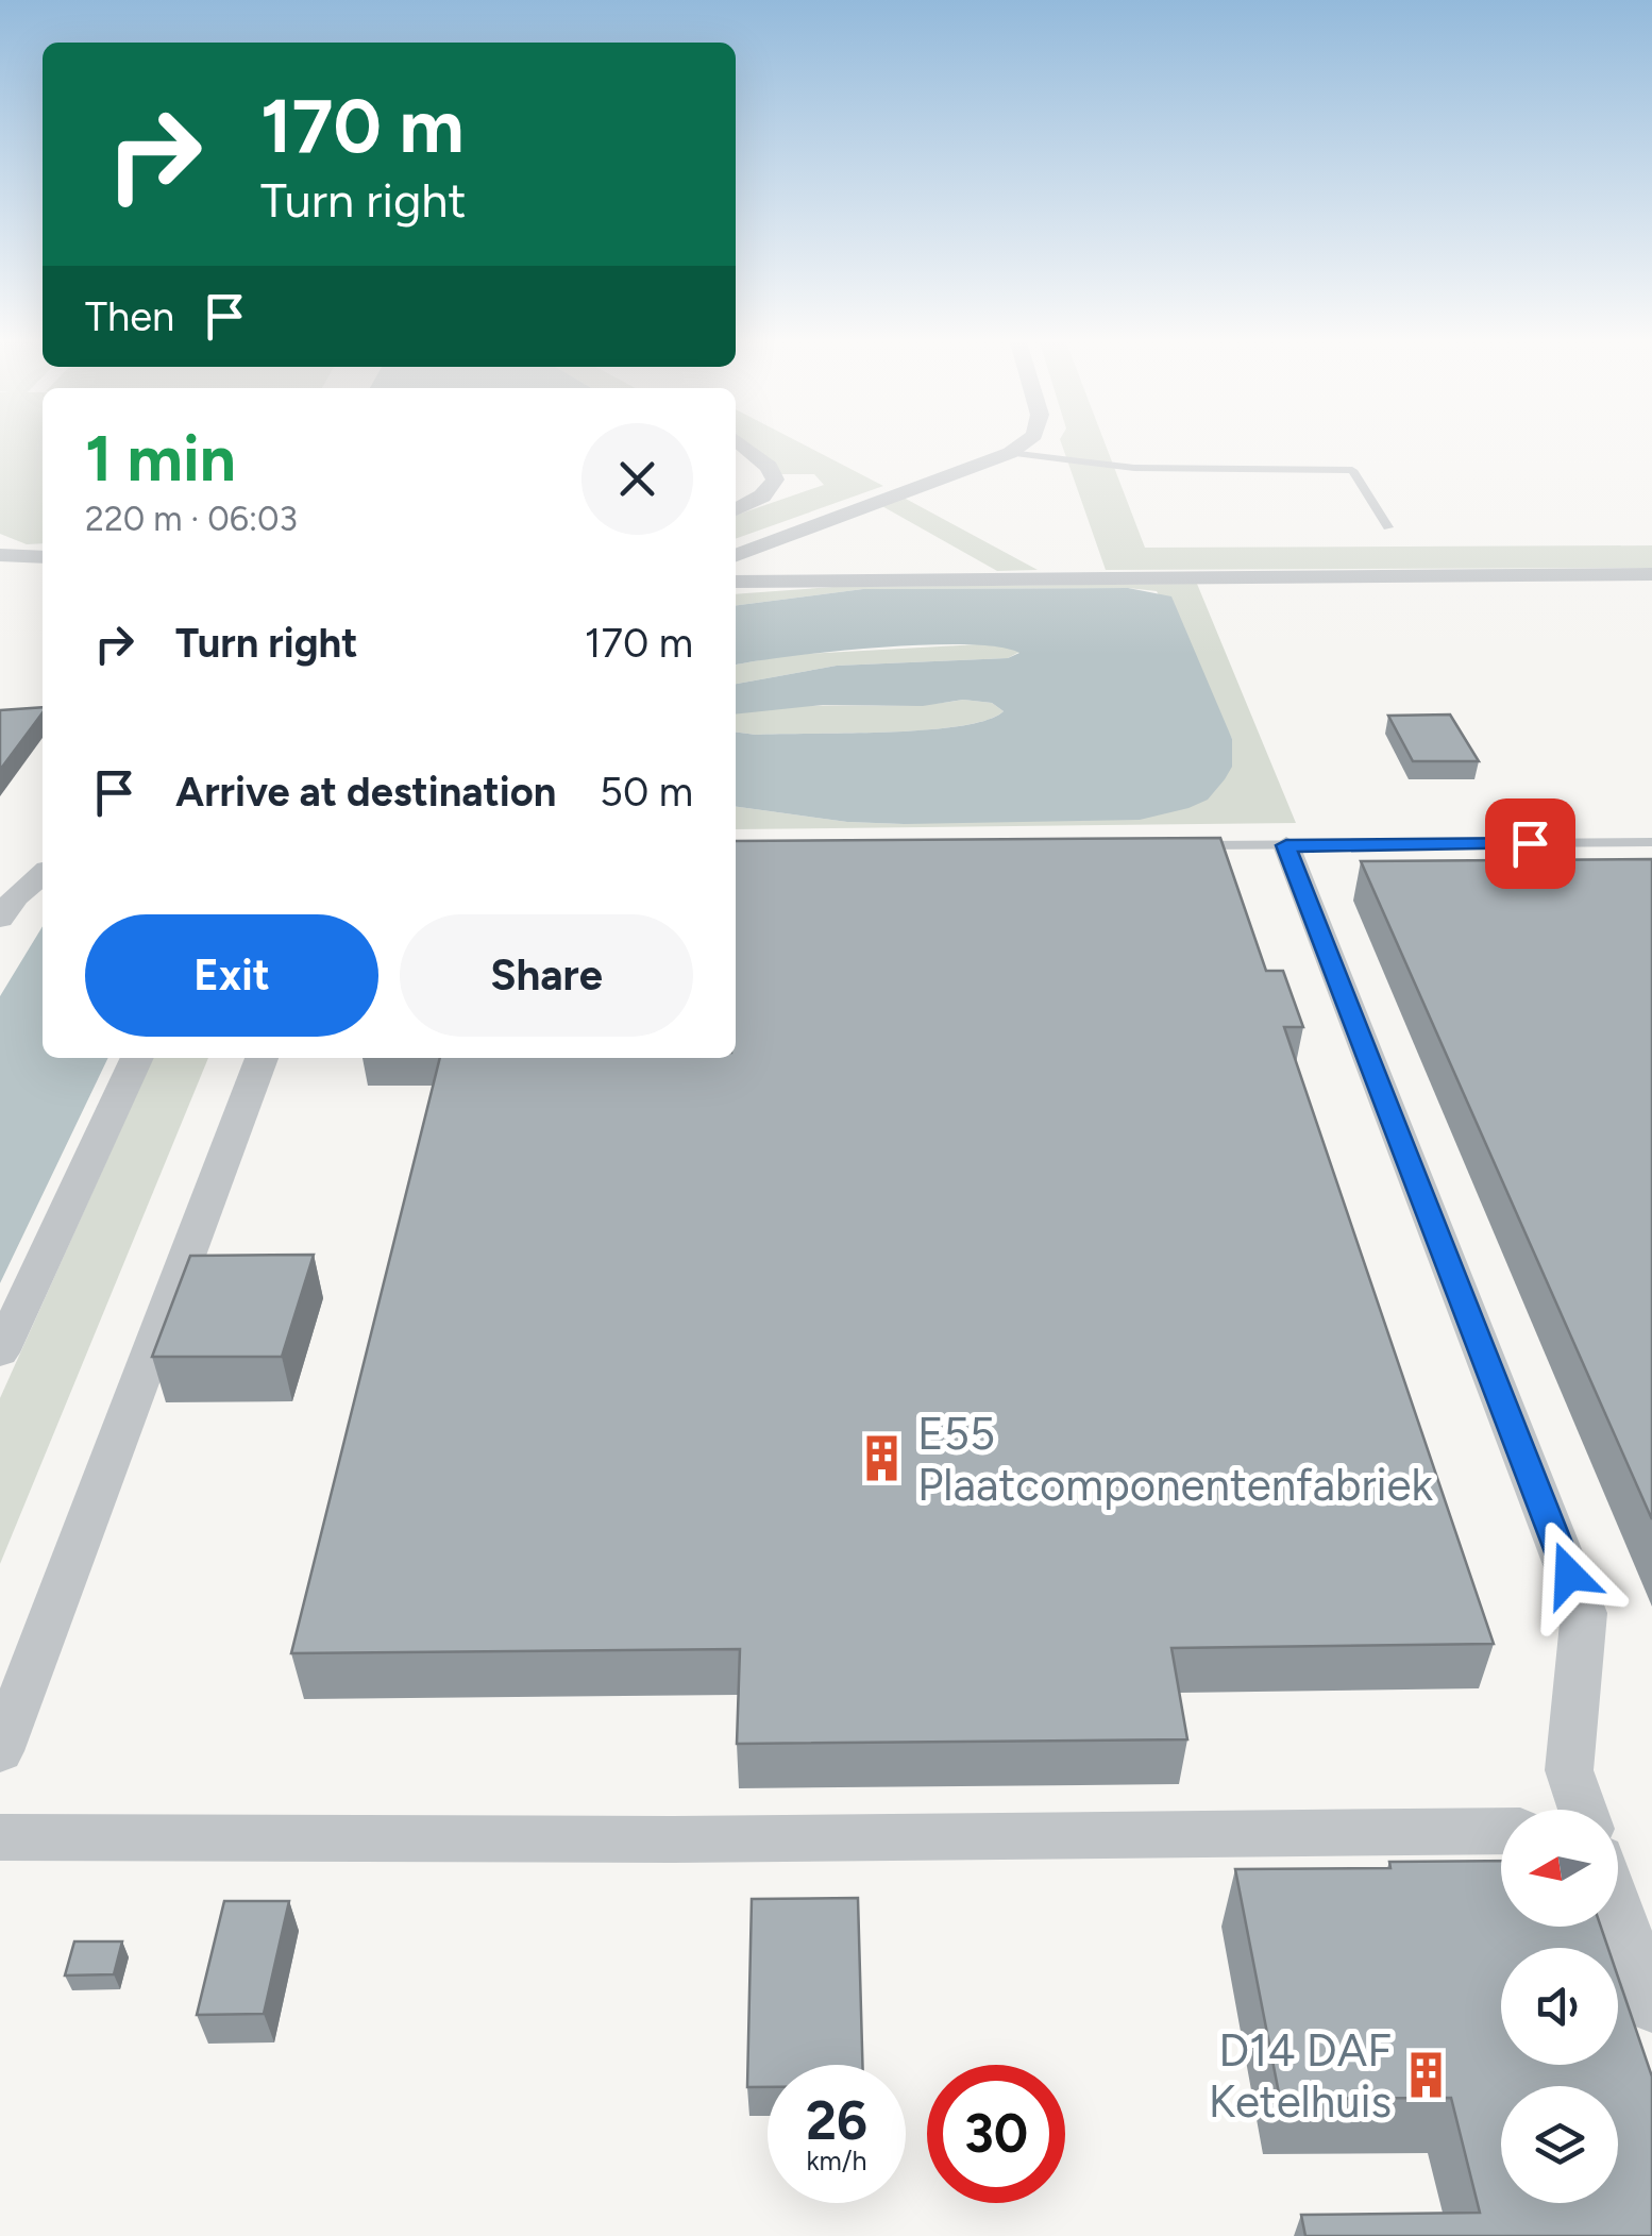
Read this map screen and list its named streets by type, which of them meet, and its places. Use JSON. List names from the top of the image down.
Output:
{
  "places": {
    "building": ["E55 Plaatcomponentenfabriek", "D14 DAF Ketelhuis"]
  },
  "north": "left",
  "page": {
    "turn": ["170 m", "Turn right"],
    "then": "Then",
    "heading": ["1 min", "220 m · 06:03"],
    "list": [
      {
        "name": "Turn right",
        "value": "170 m"
      },
      {
        "name": "Arrive at destination",
        "value": "50 m"
      }
    ],
    "buttons": ["Exit", "Share"],
    "speed": "26 km/h",
    "limit": "30"
  }
}
